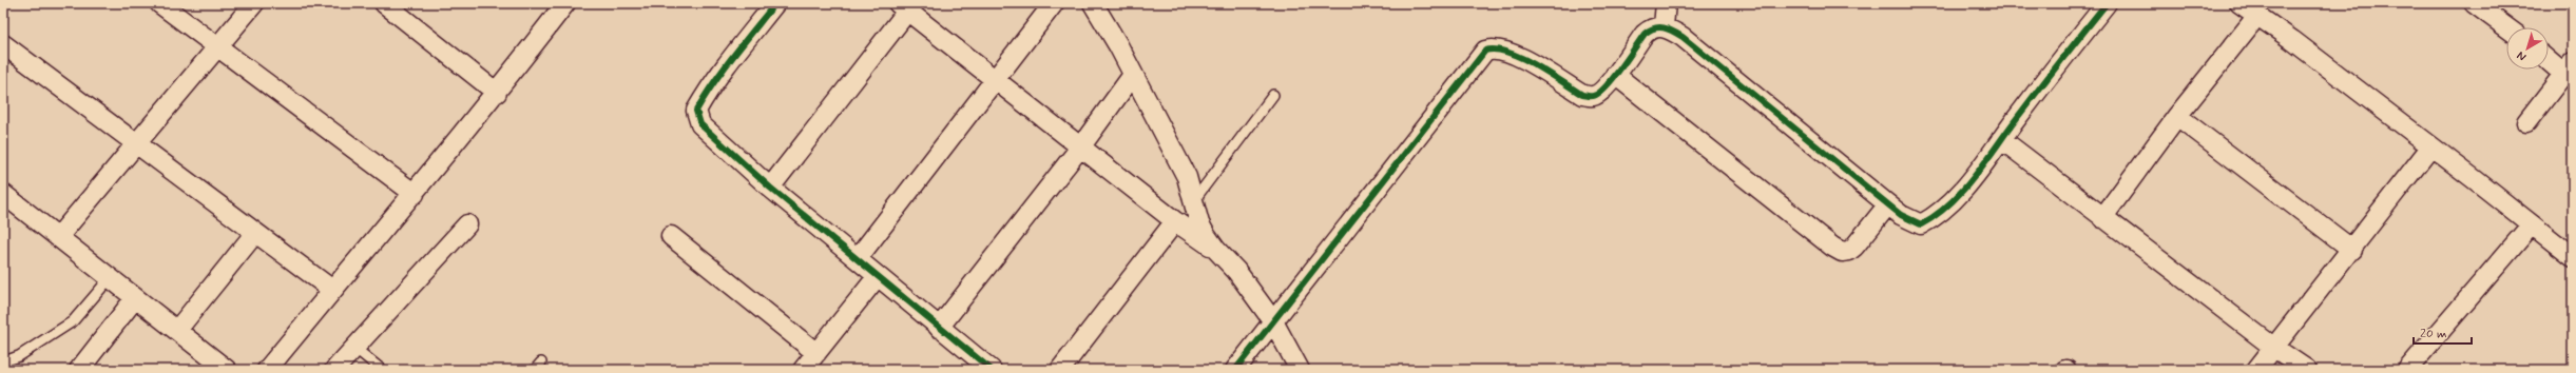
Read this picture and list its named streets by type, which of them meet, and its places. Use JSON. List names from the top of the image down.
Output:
{
  "scale_bar": "20 m",
  "north": "bottom left"
}
